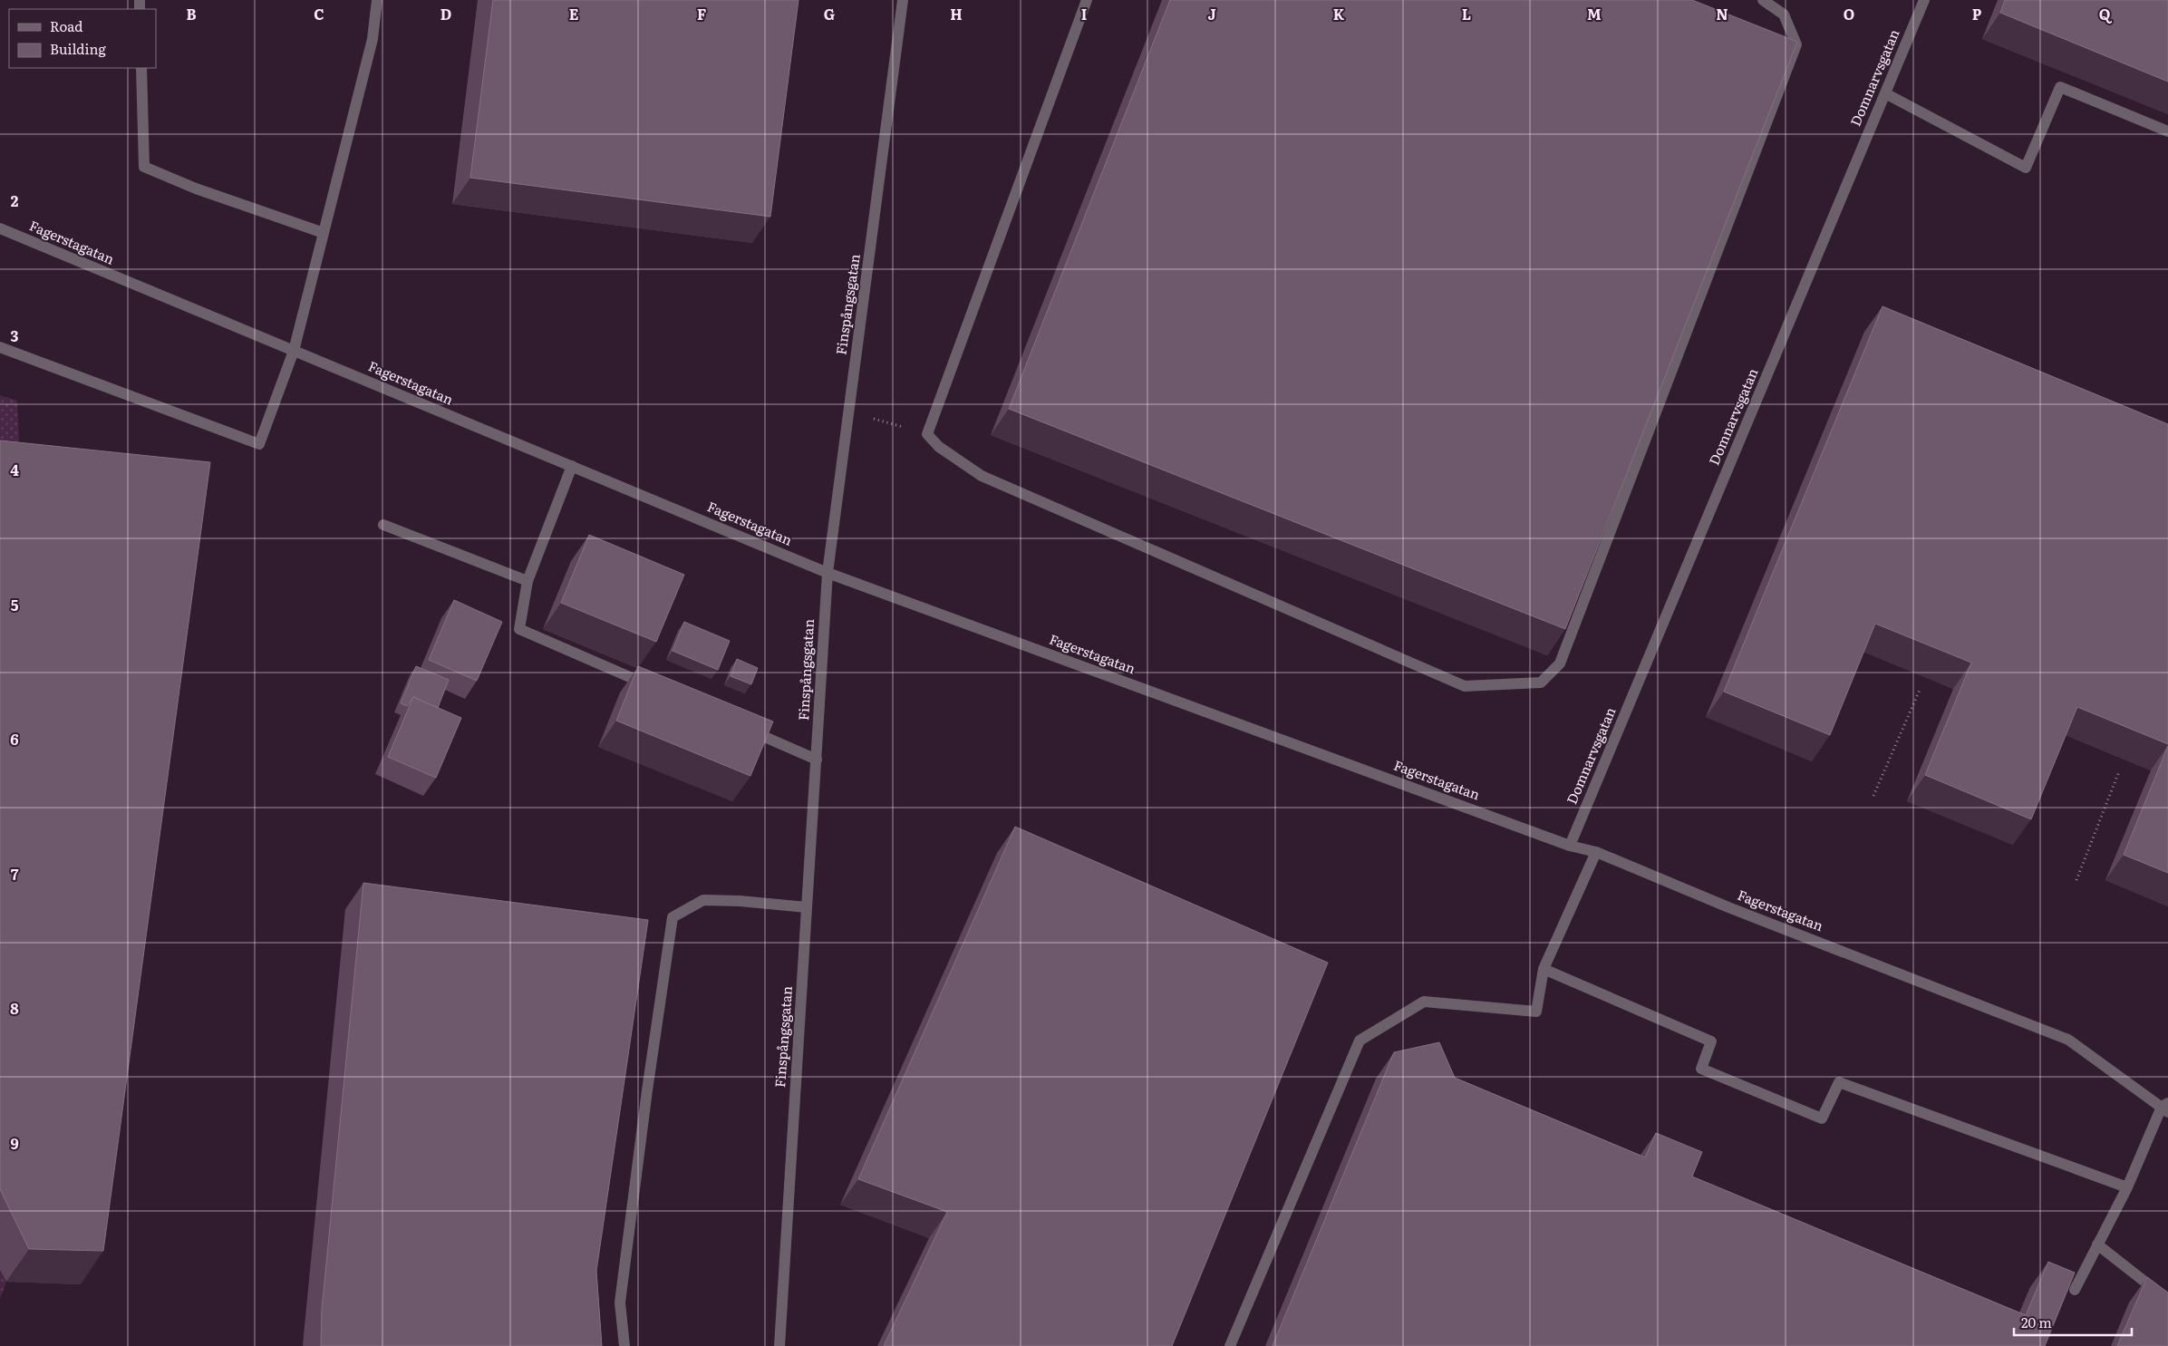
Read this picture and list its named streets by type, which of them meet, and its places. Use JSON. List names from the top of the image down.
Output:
{
  "streets": {
    "street": ["Domnarvsgatan", "Fagerstagatan", "Finspångsgatan"]
  },
  "crossings": [
    ["Domnarvsgatan", "Fagerstagatan"],
    ["Fagerstagatan", "Finspångsgatan"]
  ],
  "legend": ["Road", "Building"],
  "scale_bar": "20 m",
  "grid": {
    "columns": [
      "B",
      "C",
      "D",
      "E",
      "F",
      "G",
      "H",
      "I",
      "J",
      "K",
      "L",
      "M",
      "N",
      "O",
      "P",
      "Q"
    ],
    "rows": [
      "2",
      "3",
      "4",
      "5",
      "6",
      "7",
      "8",
      "9"
    ]
  }
}
